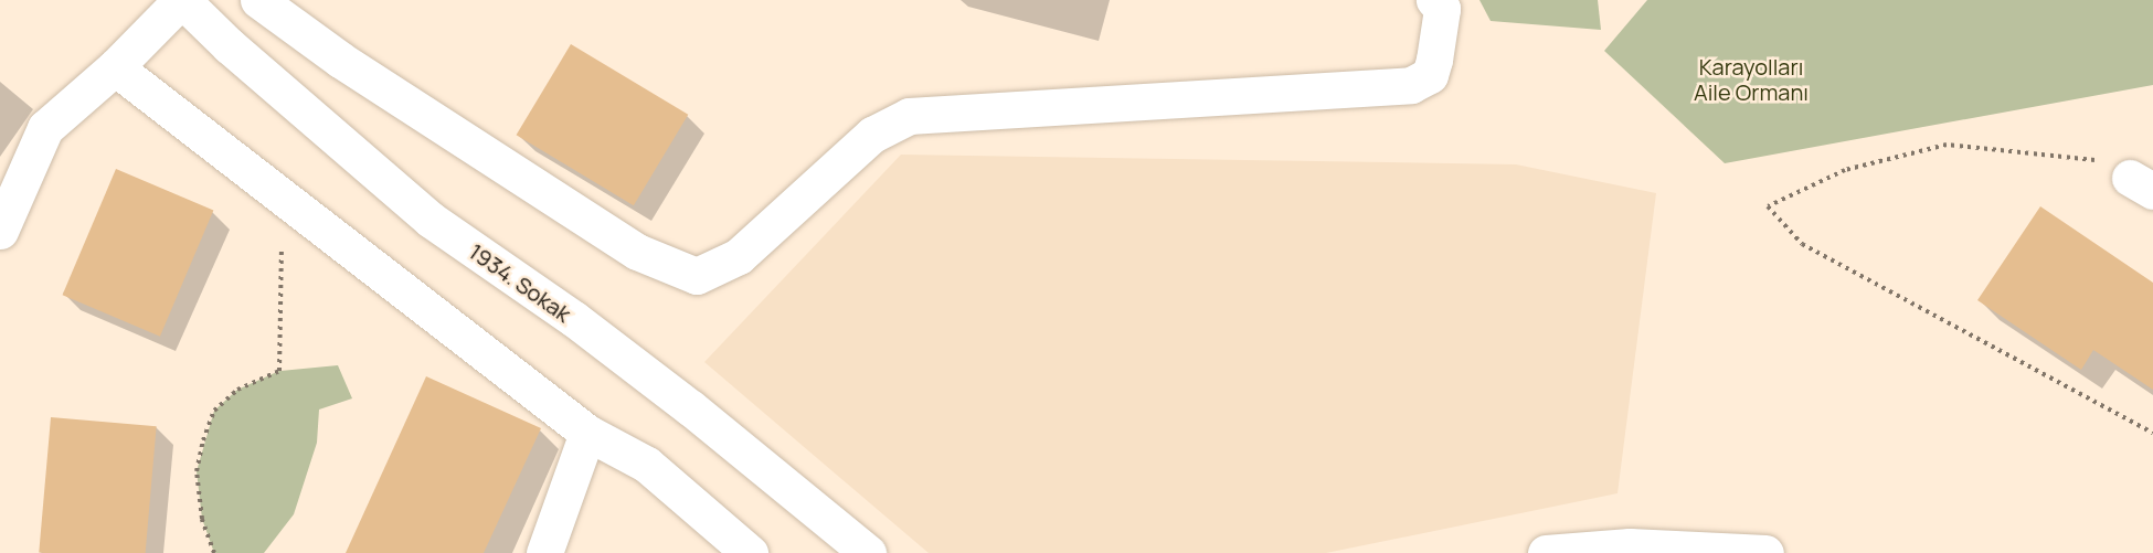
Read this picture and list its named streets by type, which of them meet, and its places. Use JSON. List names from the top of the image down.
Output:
{
  "streets": {
    "street": ["1934. Sokak"]
  },
  "parks": ["Karayolları Aile Ormanı"]
}
